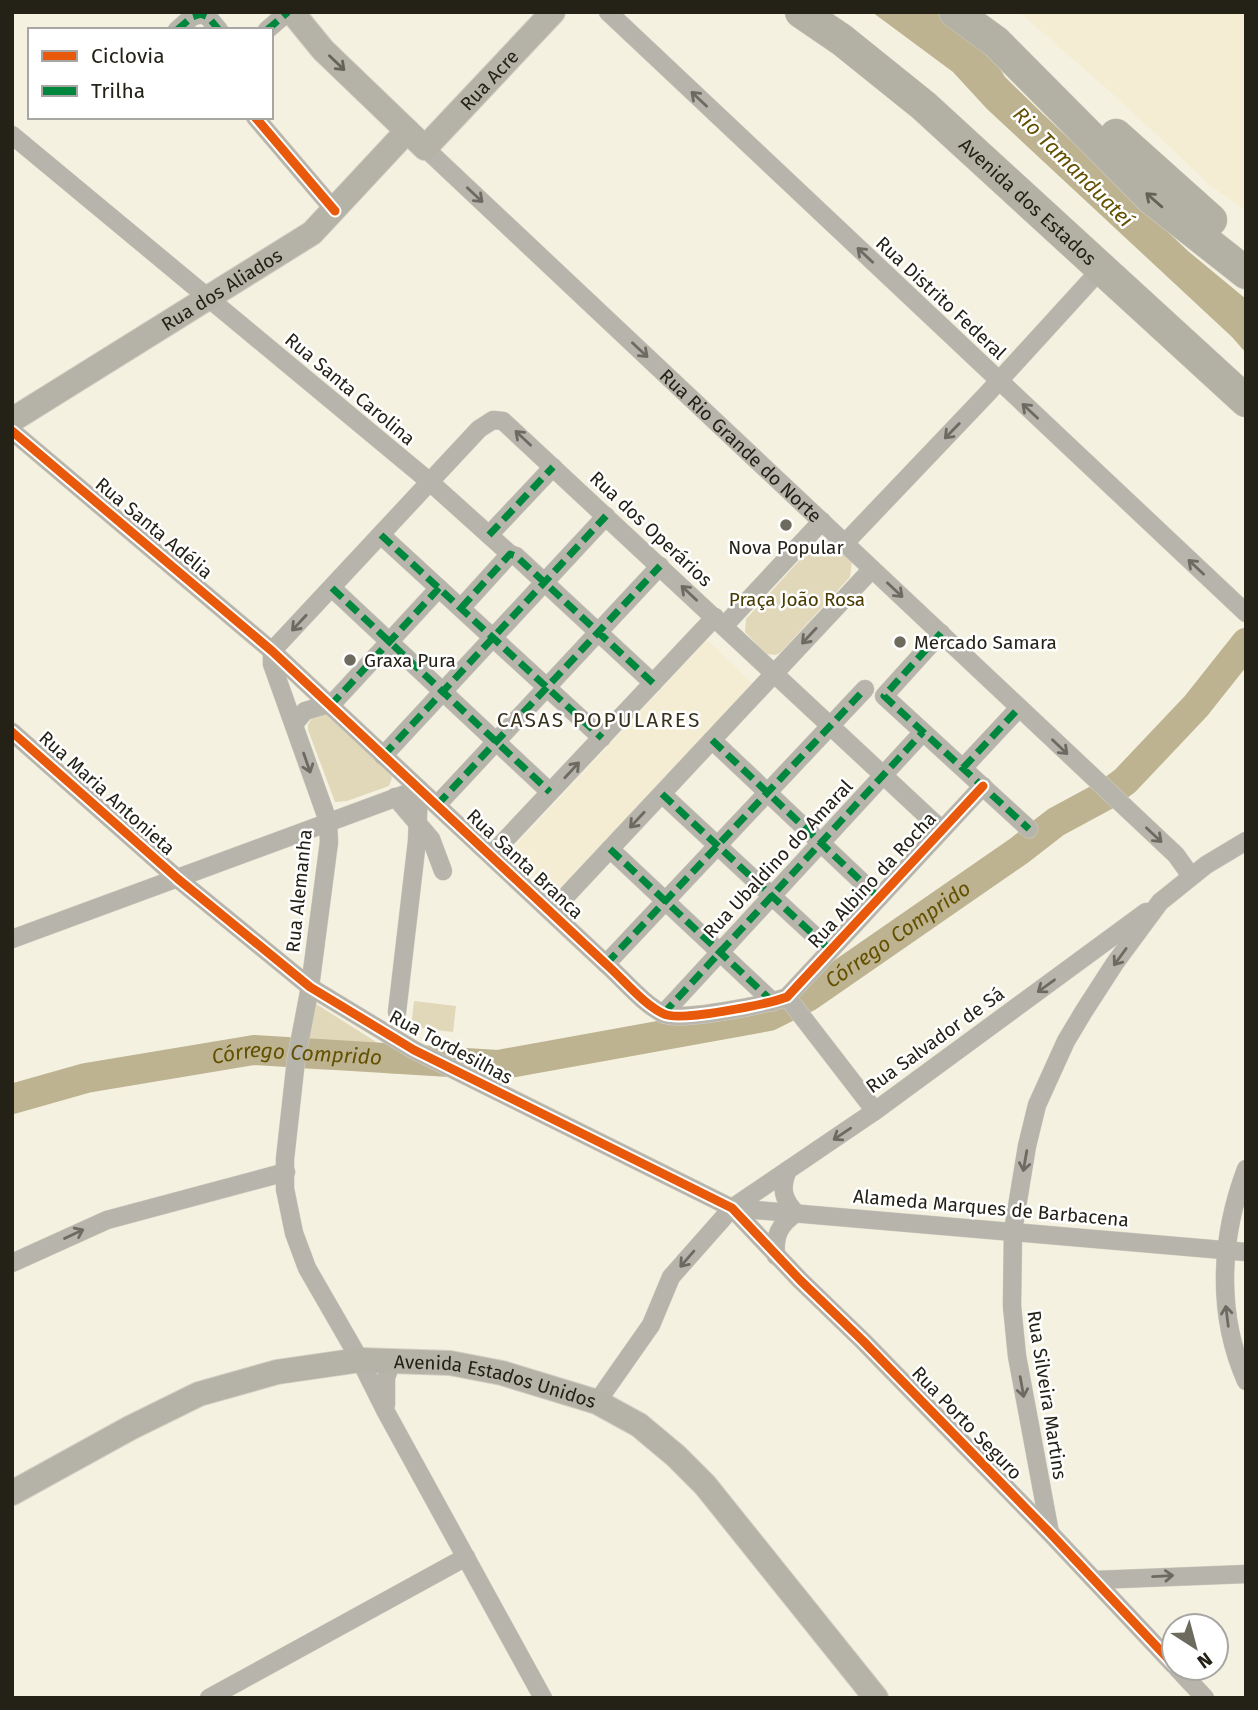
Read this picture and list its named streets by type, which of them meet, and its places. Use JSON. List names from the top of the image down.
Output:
{
  "streets": {
    "highway": ["Avenida dos Estados"],
    "street": [
      "Rua Acre",
      "Rua dos Aliados",
      "Rua Distrito Federal",
      "Rua Santa Carolina",
      "Rua Rio Grande do Norte",
      "Rua Santa Adélia",
      "Rua dos Operários",
      "Rua Maria Antonieta",
      "Rua Ubaldino do Amaral",
      "Rua Santa Branca",
      "Rua Albino da Rocha",
      "Rua Alemanha",
      "Rua Salvador de Sá",
      "Rua Tordesilhas",
      "Alameda Marques de Barbacena",
      "Avenida Estados Unidos",
      "Rua Silveira Martins",
      "Rua Porto Seguro"
    ]
  },
  "crossings": [
    ["Rua Acre", "Rua dos Aliados"],
    ["Rua Acre", "Rua Rio Grande do Norte"],
    ["Rua dos Aliados", "Rua Santa Carolina"],
    ["Rua dos Aliados", "Rua Rio Grande do Norte"],
    ["Rua Santa Carolina", "Rua dos Operários"],
    ["Rua Rio Grande do Norte", "Rua Silveira Martins"],
    ["Rua Santa Adélia", "Rua Santa Branca"],
    ["Rua Santa Adélia", "Rua Alemanha"],
    ["Rua dos Operários", "Rua Ubaldino do Amaral"],
    ["Rua dos Operários", "Rua Albino da Rocha"],
    ["Rua Maria Antonieta", "Rua Tordesilhas"],
    ["Rua Ubaldino do Amaral", "Rua Santa Branca"],
    ["Rua Santa Branca", "Rua Alemanha"],
    ["Rua Alemanha", "Rua Tordesilhas"],
    ["Rua Alemanha", "Avenida Estados Unidos"],
    ["Rua Salvador de Sá", "Rua Tordesilhas"],
    ["Rua Salvador de Sá", "Alameda Marques de Barbacena"],
    ["Rua Salvador de Sá", "Avenida Estados Unidos"],
    ["Rua Salvador de Sá", "Rua Silveira Martins"],
    ["Rua Salvador de Sá", "Rua Porto Seguro"],
    ["Rua Tordesilhas", "Alameda Marques de Barbacena"],
    ["Rua Tordesilhas", "Rua Porto Seguro"],
    ["Alameda Marques de Barbacena", "Rua Silveira Martins"],
    ["Alameda Marques de Barbacena", "Rua Porto Seguro"],
    ["Rua Silveira Martins", "Rua Porto Seguro"]
  ],
  "one_way": [
    "Rua Distrito Federal",
    "Rua Rio Grande do Norte",
    "Rua Salvador de Sá",
    "Rua Silveira Martins"
  ],
  "districts": ["CASAS POPULARES"],
  "water": ["Rio Tamanduateí", "Córrego Comprido"],
  "parks": ["Praça João Rosa"],
  "places": ["Nova Popular", "Mercado Samara", "Graxa Pura"],
  "legend": ["Ciclovia", "Trilha"],
  "north": "bottom right"
}
